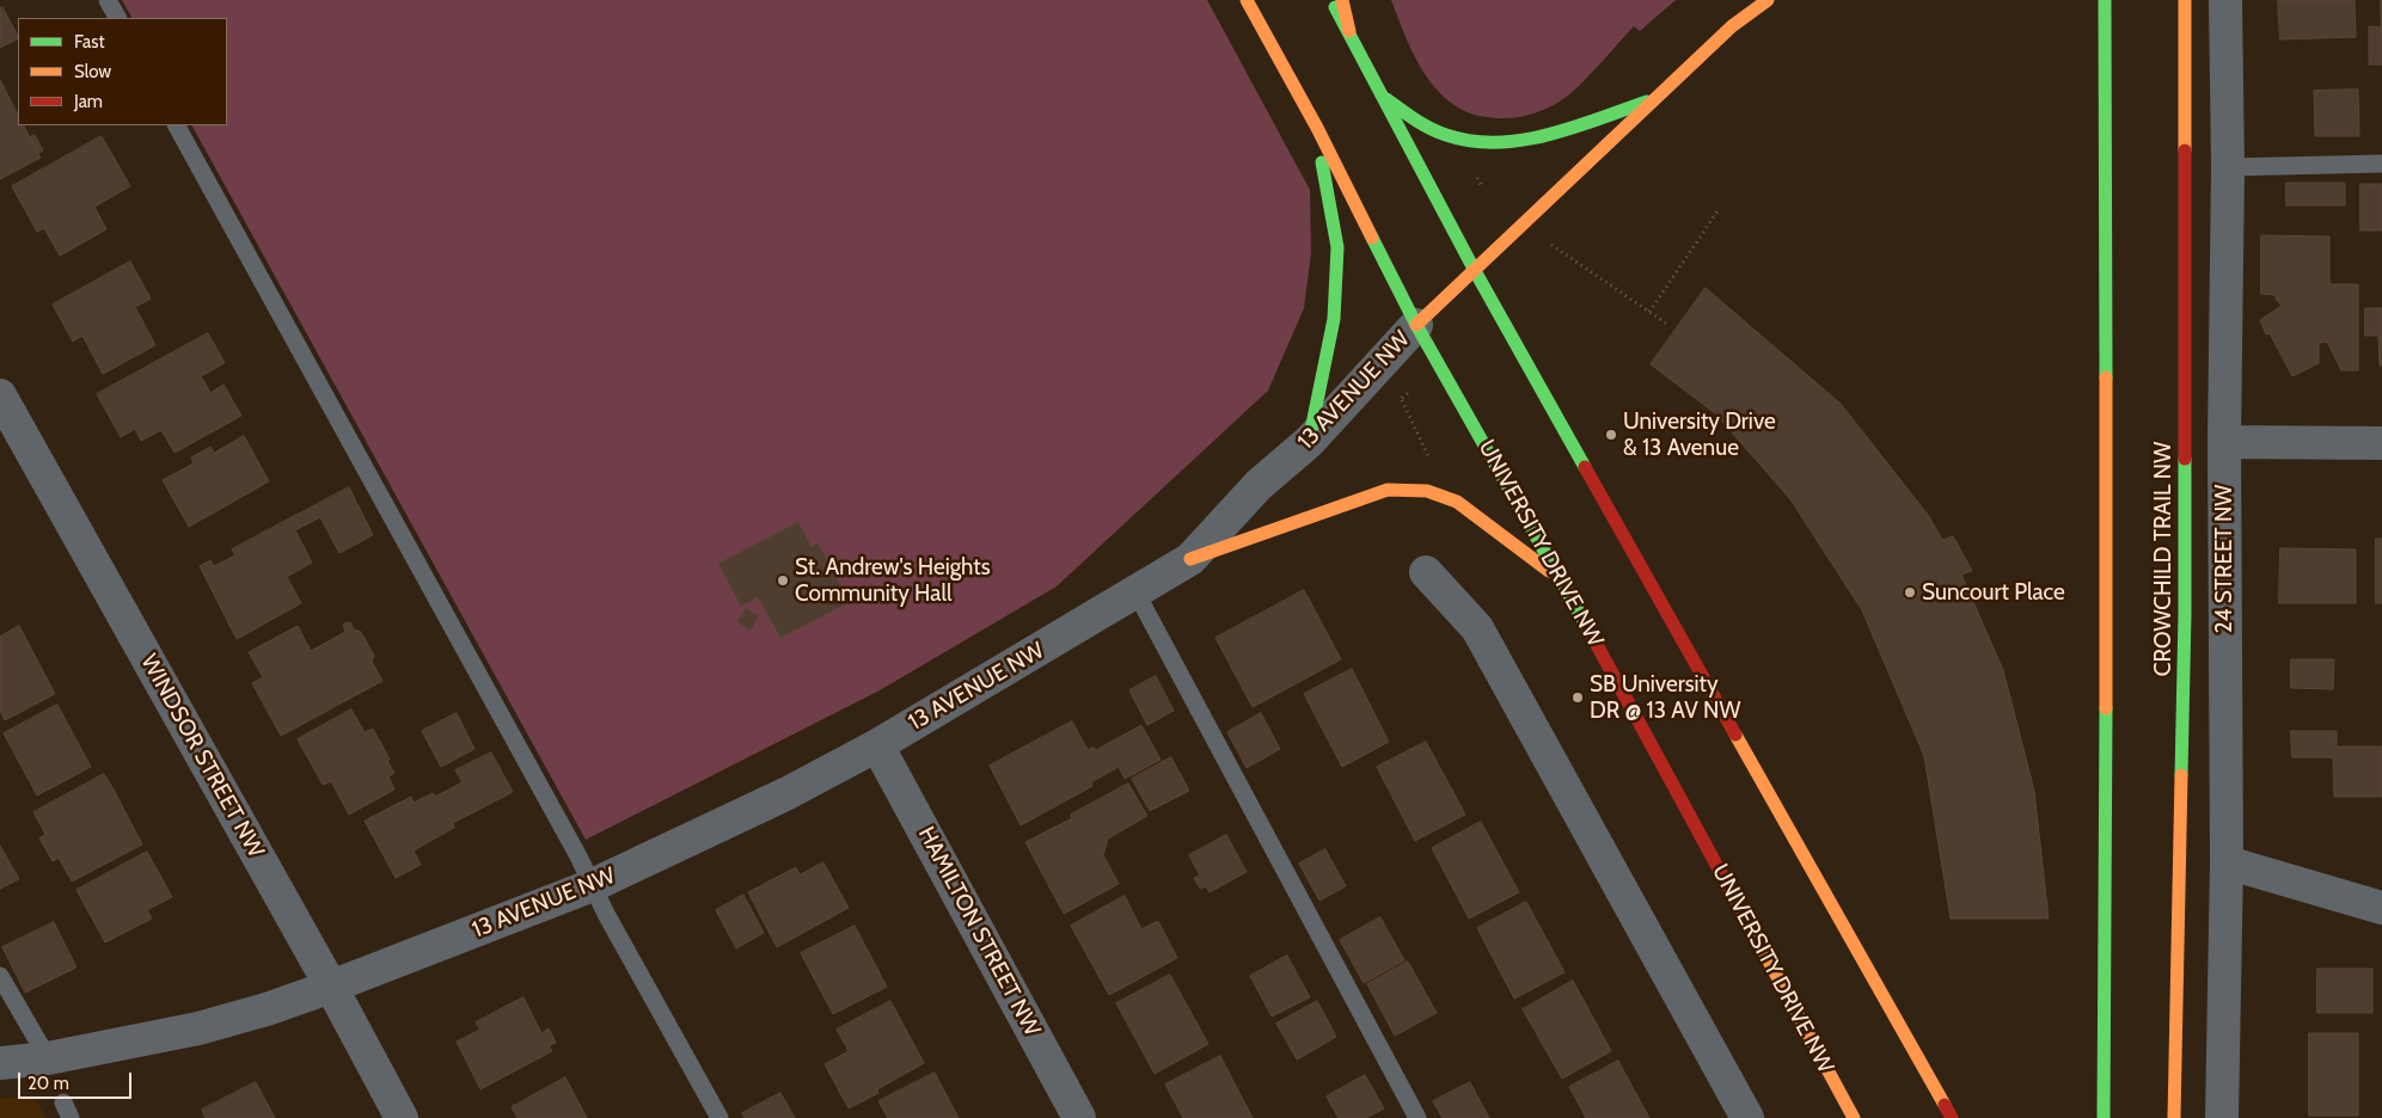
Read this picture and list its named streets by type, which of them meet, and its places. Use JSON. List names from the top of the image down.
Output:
{
  "streets": {
    "main road": ["13 AVENUE NW", "UNIVERSITY DRIVE NW", "CROWCHILD TRAIL NW"],
    "street": ["24 STREET NW", "WINDSOR STREET NW", "HAMILTON STREET NW"]
  },
  "crossings": [
    ["13 AVENUE NW", "UNIVERSITY DRIVE NW"],
    ["13 AVENUE NW", "WINDSOR STREET NW"],
    ["13 AVENUE NW", "HAMILTON STREET NW"]
  ],
  "places": [
    "University Drive & 13 Avenue",
    "St. Andrew's Heights Community Hall",
    "Suncourt Place",
    "SB University DR @ 13 AV NW"
  ],
  "legend": ["Fast", "Slow", "Jam"],
  "scale_bar": "20 m"
}
